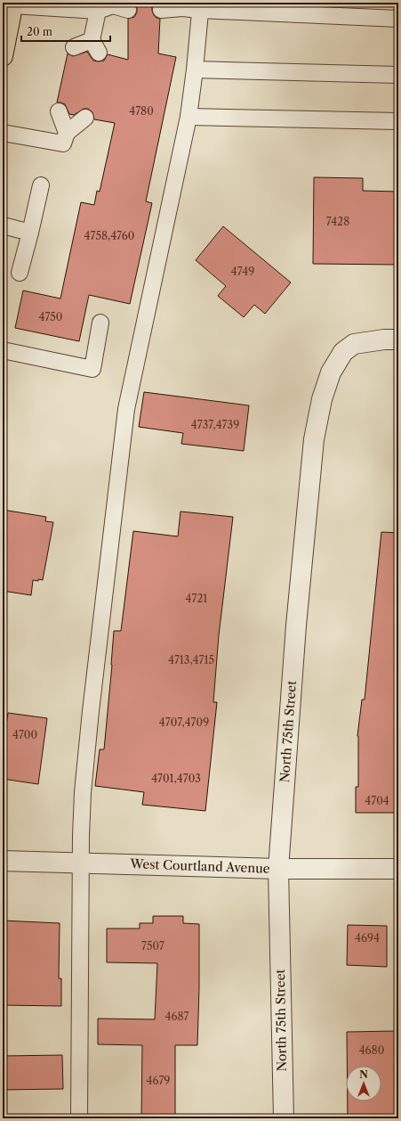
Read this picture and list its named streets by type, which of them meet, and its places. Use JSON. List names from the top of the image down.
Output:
{
  "streets": {
    "street": ["North 75th Street", "West Courtland Avenue"]
  },
  "crossings": [
    ["North 75th Street", "West Courtland Avenue"]
  ],
  "house_numbers": [
    "4780",
    "7428",
    "4758,4760",
    "4749",
    "4750",
    "4737,4739",
    "4721",
    "4713,4715",
    "4707,4709",
    "4700",
    "4701,4703",
    "4704",
    "4694",
    "7507",
    "4687",
    "4680",
    "4679"
  ],
  "scale_bar": "20 m",
  "north": "top"
}
